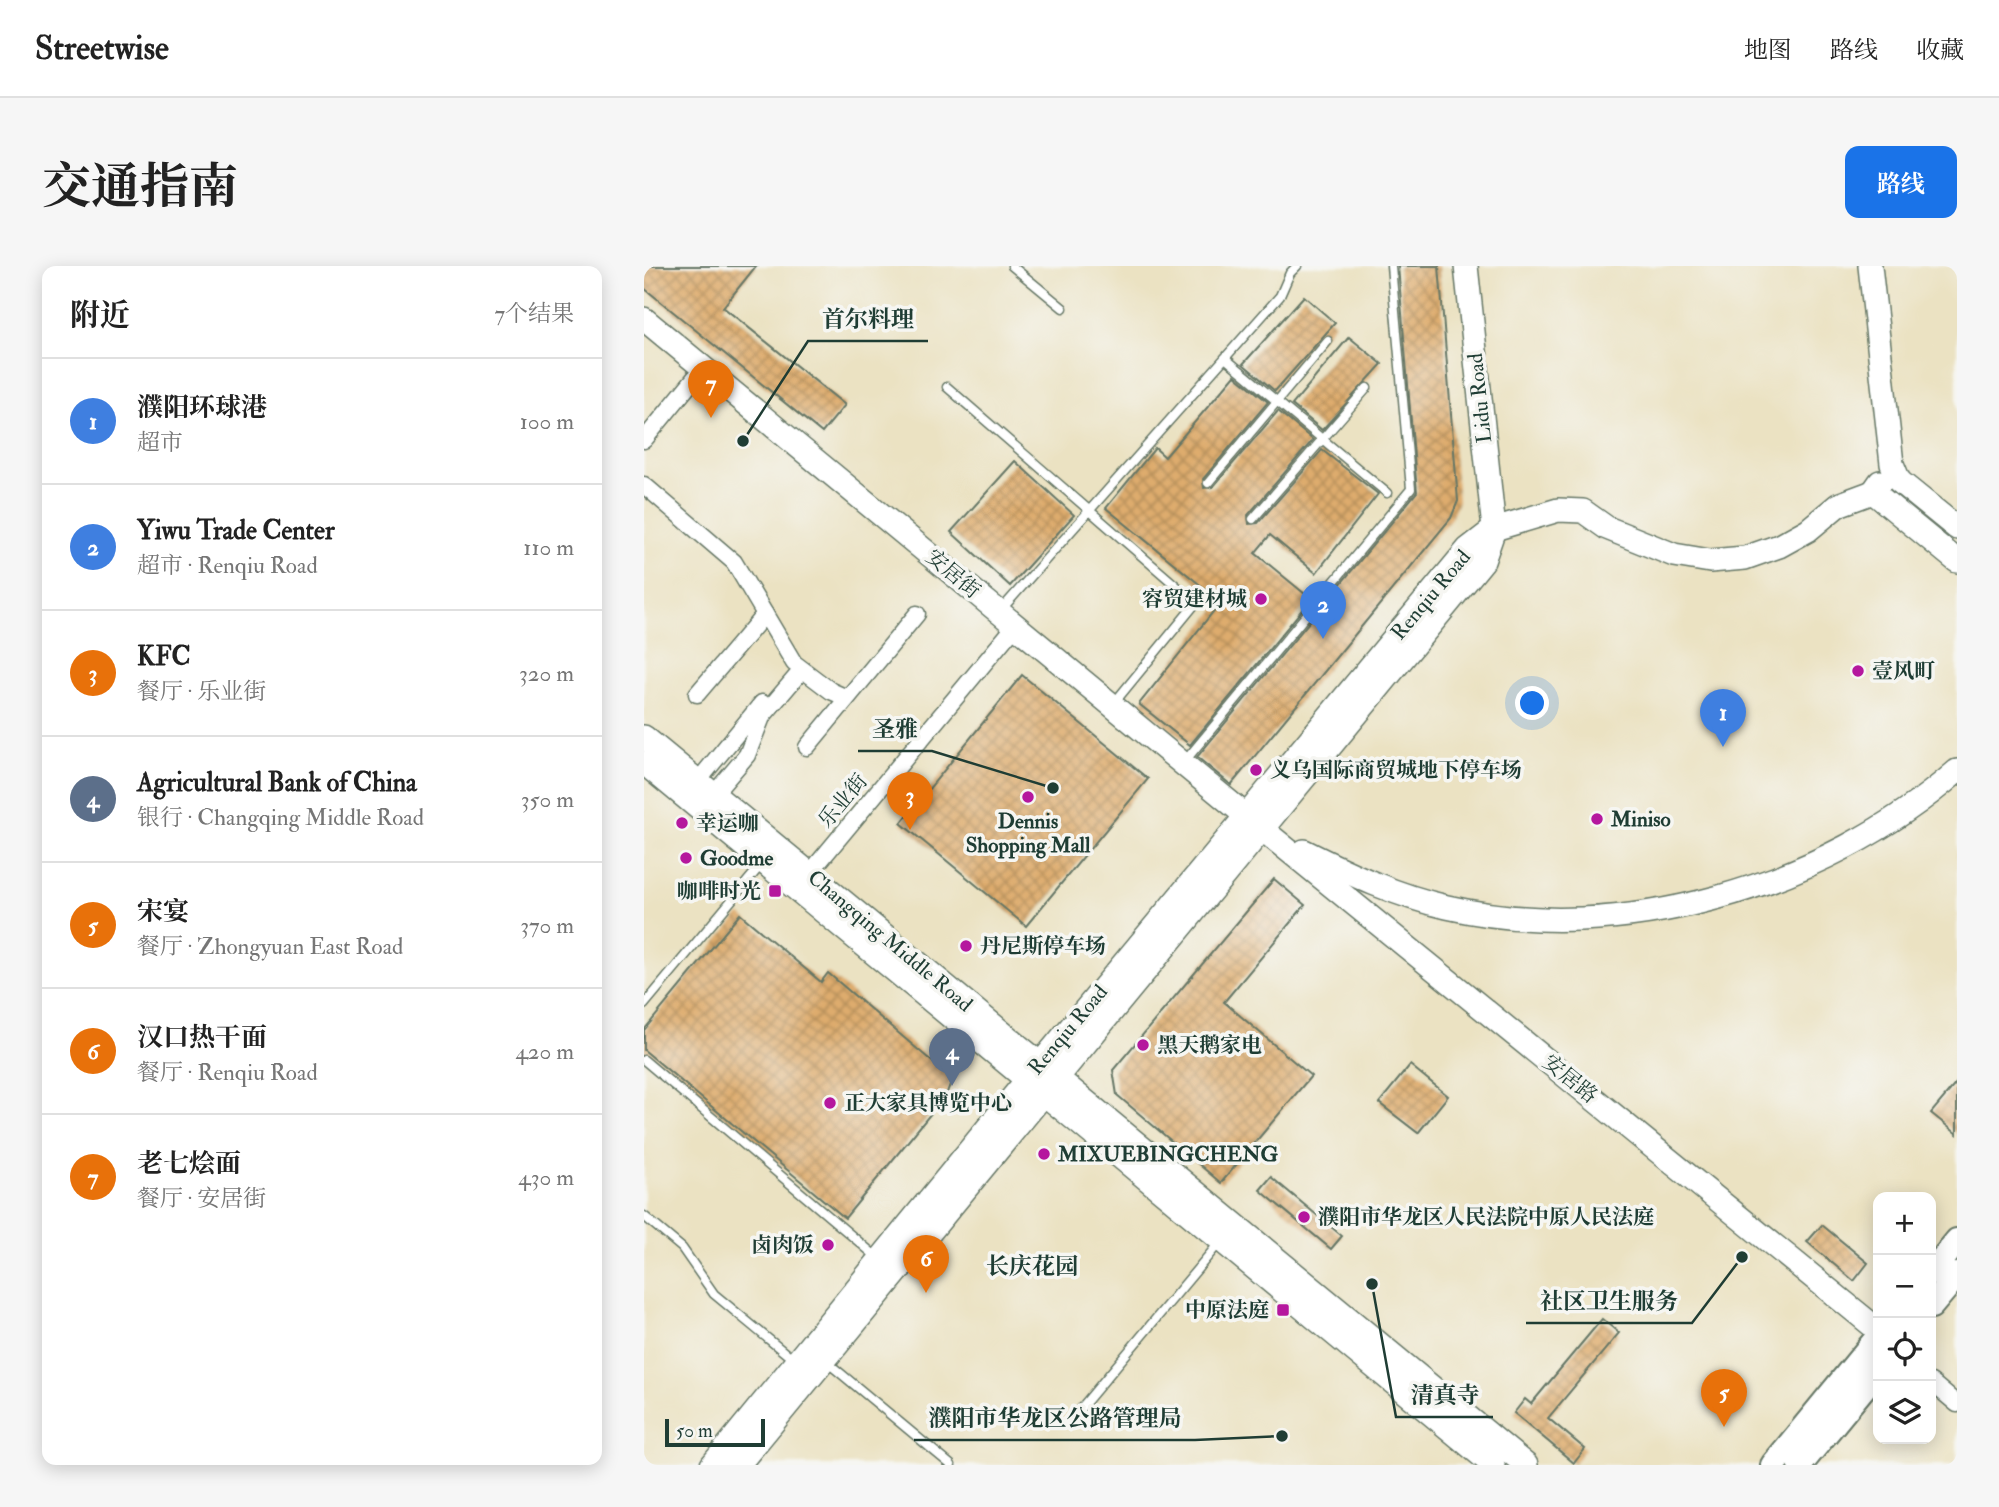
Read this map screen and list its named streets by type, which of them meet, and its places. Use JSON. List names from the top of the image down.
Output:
{
  "streets": {
    "street": [
      "Lidu Road",
      "安居街",
      "Renqiu Road",
      "乐业街",
      "Changqing Middle Road",
      "安居路"
    ]
  },
  "crossings": [
    ["Lidu Road", "Renqiu Road"],
    ["安居街", "Renqiu Road"],
    ["安居街", "乐业街"],
    ["安居街", "安居路"],
    ["Renqiu Road", "Changqing Middle Road"],
    ["Renqiu Road", "安居路"],
    ["乐业街", "Changqing Middle Road"]
  ],
  "districts": ["长庆花园"],
  "places": {
    "other": [
      "首尔料理",
      "容贸建材城",
      "壹风町",
      "义乌国际商贸城地下停车场",
      "圣雅",
      "Dennis Shopping Mall",
      "Miniso",
      "幸运咖",
      "Goodme",
      "丹尼斯停车场",
      "黑天鹅家电",
      "正大家具博览中心",
      "MIXUEBINGCHENG",
      "濮阳市华龙区人民法院中原人民法庭",
      "卤肉饭",
      "社区卫生服务",
      "清真寺",
      "濮阳市华龙区公路管理局"
    ],
    "transit": ["咖啡时光", "中原法庭"]
  },
  "scale_bar": "50 m",
  "page": {
    "header": "Streetwise",
    "nav": ["地图", "路线", "收藏"],
    "buttons": "路线",
    "title": "交通指南",
    "heading": ["附近", "7个结果"],
    "list": [
      {
        "mark": "1",
        "name": "濮阳环球港",
        "note": "超市",
        "value": "100 m"
      },
      {
        "mark": "2",
        "name": "Yiwu Trade Center",
        "note": "超市 · Renqiu Road",
        "value": "110 m"
      },
      {
        "mark": "3",
        "name": "KFC",
        "note": "餐厅 · 乐业街",
        "value": "320 m"
      },
      {
        "mark": "4",
        "name": "Agricultural Bank of China",
        "note": "银行 · Changqing Middle Road",
        "value": "350 m"
      },
      {
        "mark": "5",
        "name": "宋宴",
        "note": "餐厅 · Zhongyuan East Road",
        "value": "370 m"
      },
      {
        "mark": "6",
        "name": "汉口热干面",
        "note": "餐厅 · Renqiu Road",
        "value": "420 m"
      },
      {
        "mark": "7",
        "name": "老七烩面",
        "note": "餐厅 · 安居街",
        "value": "430 m"
      }
    ],
    "pins": [
      "7",
      "2",
      "1",
      "3",
      "4",
      "6",
      "5"
    ],
    "map_buttons": ["+", "−"],
    "scale": "50 m"
  }
}
